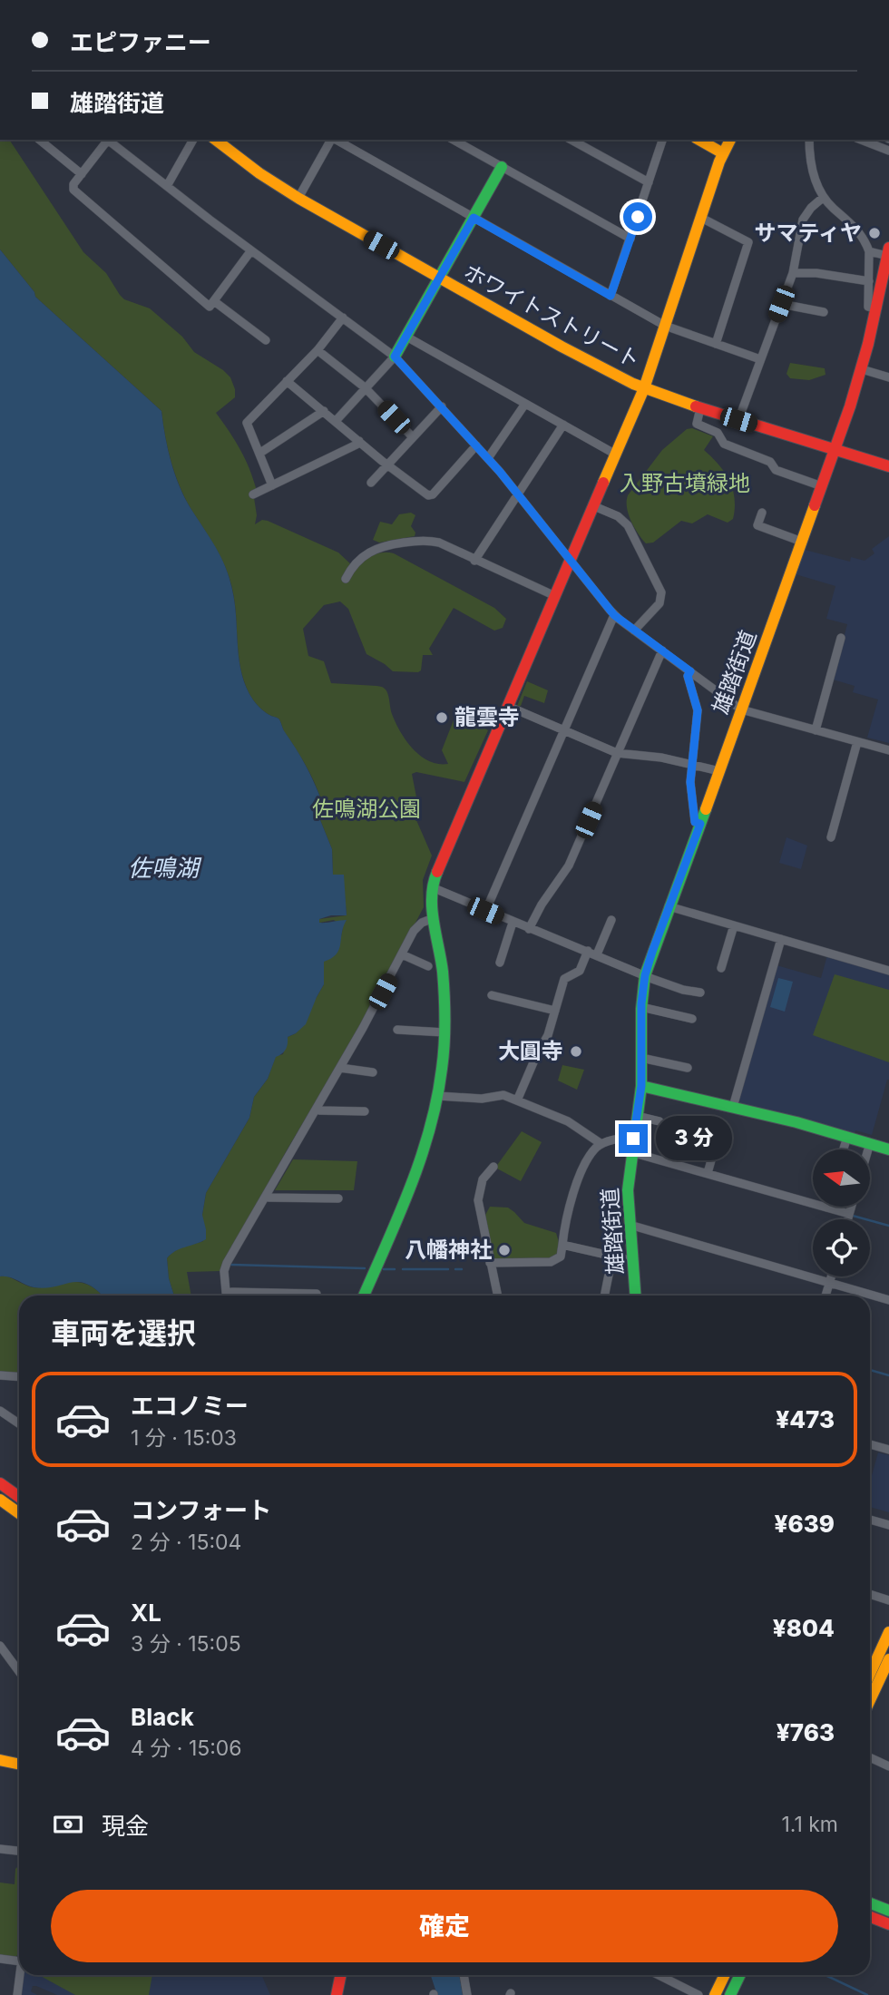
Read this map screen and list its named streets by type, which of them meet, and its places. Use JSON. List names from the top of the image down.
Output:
{
  "streets": {
    "street": ["ホワイトストリート", "雄踏街道"]
  },
  "crossings": [
    ["ホワイトストリート", "雄踏街道"]
  ],
  "water": ["佐鳴湖"],
  "parks": ["入野古墳緑地", "佐鳴湖公園"],
  "places": [
    "サマティヤ",
    "龍雲寺",
    "大圓寺",
    "八幡神社"
  ],
  "north": "left",
  "page": {
    "banner": ["エピファニー", "雄踏街道"],
    "bubble": "3 分",
    "heading": "車両を選択",
    "list": [
      {
        "name": "エコノミー",
        "note": "1 分 · 15:03",
        "value": "¥473"
      },
      {
        "name": "コンフォート",
        "note": "2 分 · 15:04",
        "value": "¥639"
      },
      {
        "name": "XL",
        "note": "3 分 · 15:05",
        "value": "¥804"
      },
      {
        "name": "Black",
        "note": "4 分 · 15:06",
        "value": "¥763"
      }
    ],
    "pay": ["現金", "1.1 km"],
    "buttons": "確定"
  }
}
